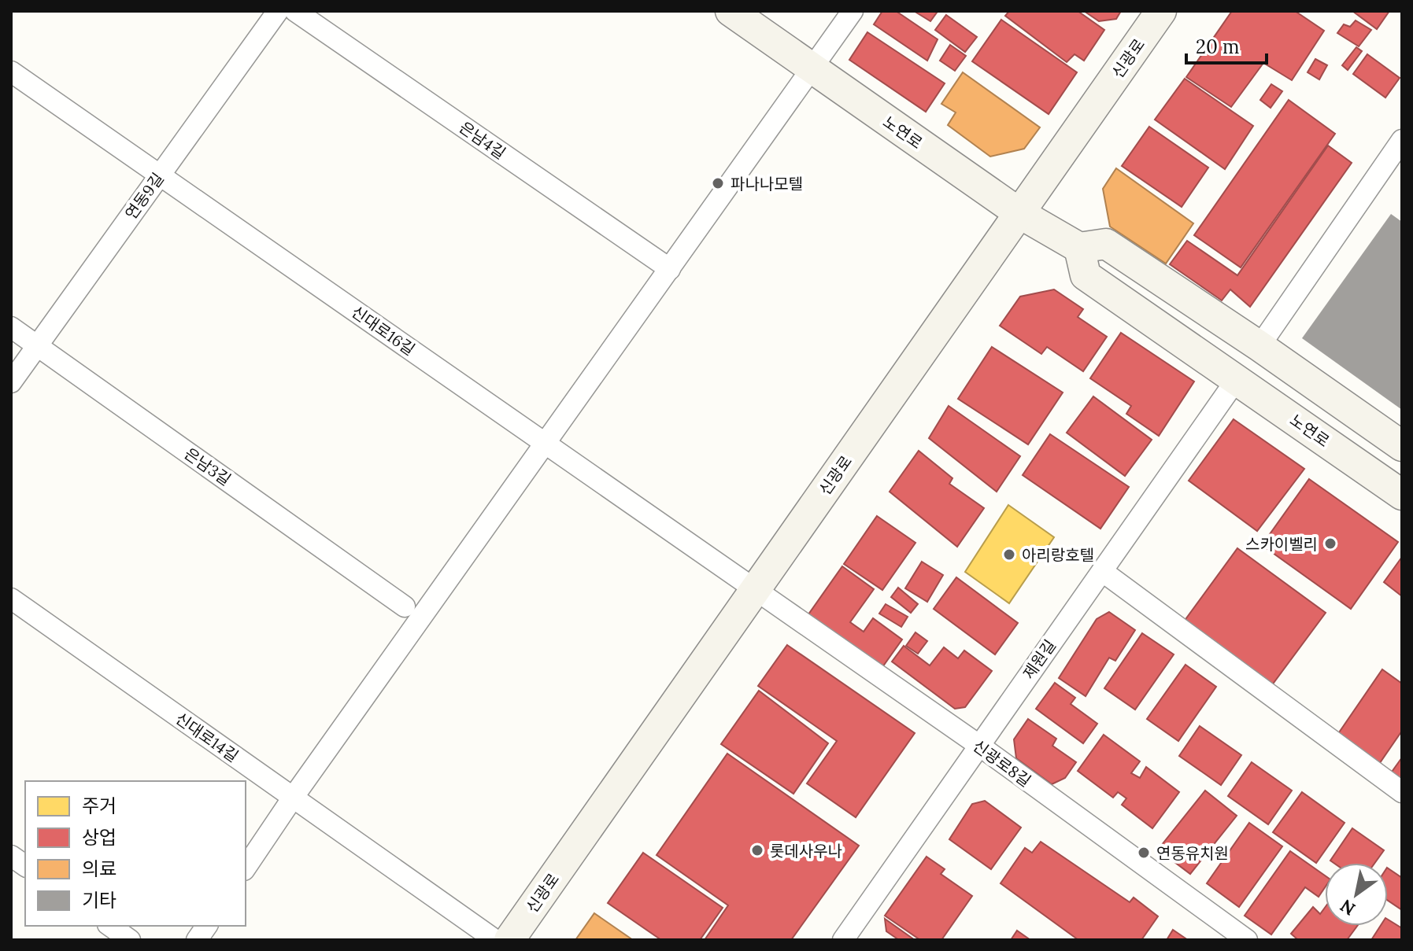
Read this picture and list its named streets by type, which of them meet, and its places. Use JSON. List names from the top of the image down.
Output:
{
  "streets": {
    "main road": ["신광로", "노연로"],
    "street": [
      "은남4길",
      "연동9길",
      "신대로16길",
      "은남3길",
      "제원길",
      "신대로14길",
      "신광로8길"
    ]
  },
  "crossings": [
    ["신광로", "노연로"],
    ["신광로", "신대로16길"],
    ["신광로", "신광로8길"],
    ["노연로", "제원길"],
    ["연동9길", "신대로16길"],
    ["연동9길", "은남3길"],
    ["신대로16길", "신광로8길"],
    ["제원길", "신광로8길"]
  ],
  "places": [
    "파나나모텔",
    "스카이벨리",
    "아리랑호텔",
    "롯데사우나",
    "연동유치원"
  ],
  "legend": [
    "주거",
    "상업",
    "의료",
    "기타"
  ],
  "scale_bar": "20 m",
  "north": "bottom left"
}
